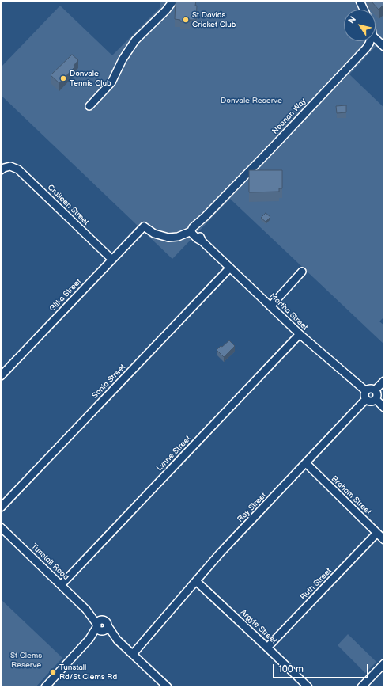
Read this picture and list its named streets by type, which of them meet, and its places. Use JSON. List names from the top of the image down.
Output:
{
  "streets": {
    "street": [
      "Noonan Way",
      "Craileen Street",
      "Glika Street",
      "Martha Street",
      "Sonia Street",
      "Lynne Street",
      "Braham Street",
      "Roy Street",
      "Tunstall Road",
      "Ruth Street",
      "Argyle Street"
    ]
  },
  "crossings": [
    ["Noonan Way", "Glika Street"],
    ["Noonan Way", "Martha Street"],
    ["Craileen Street", "Glika Street"],
    ["Glika Street", "Martha Street"],
    ["Martha Street", "Sonia Street"],
    ["Martha Street", "Lynne Street"],
    ["Martha Street", "Roy Street"],
    ["Lynne Street", "Tunstall Road"],
    ["Braham Street", "Roy Street"],
    ["Braham Street", "Ruth Street"],
    ["Roy Street", "Tunstall Road"],
    ["Roy Street", "Argyle Street"],
    ["Ruth Street", "Argyle Street"]
  ],
  "parks": ["Donvale Reserve", "St Clems Reserve"],
  "places": ["St Davids Cricket Club", "Donvale Tennis Club", "Tunstall Rd/St Clems Rd"],
  "scale_bar": "100 m",
  "north": "top left"
}
